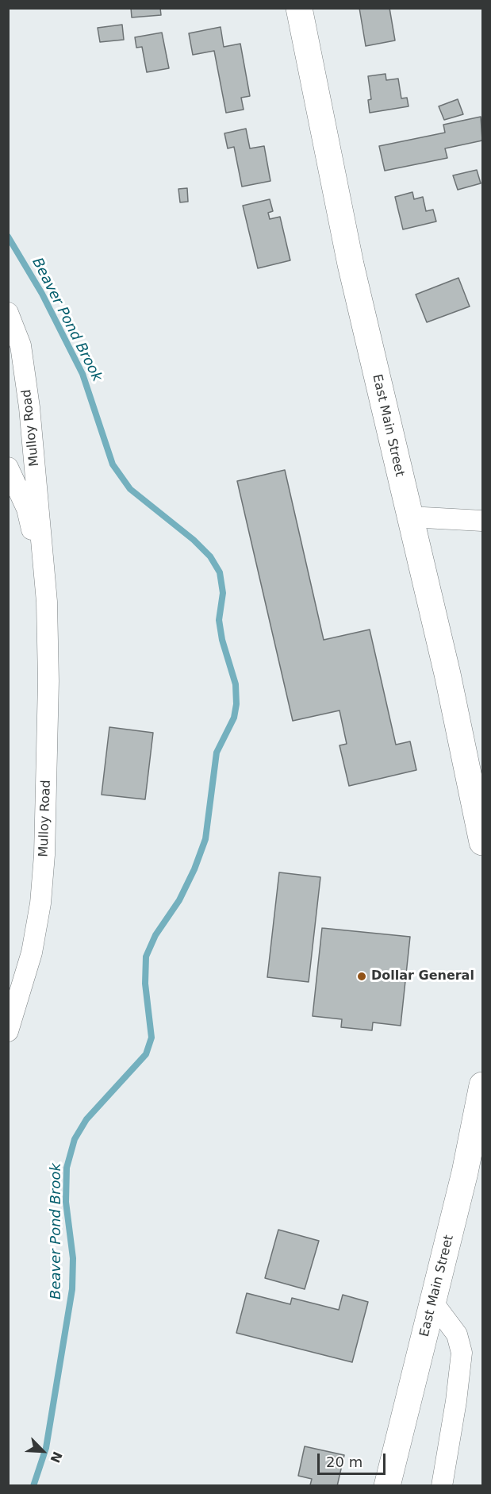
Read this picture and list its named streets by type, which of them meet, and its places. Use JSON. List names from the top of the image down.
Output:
{
  "streets": {
    "main road": ["East Main Street"],
    "street": ["Mulloy Road"]
  },
  "water": ["Beaver Pond Brook"],
  "places": ["Dollar General"],
  "scale_bar": "20 m",
  "north": "bottom right"
}
